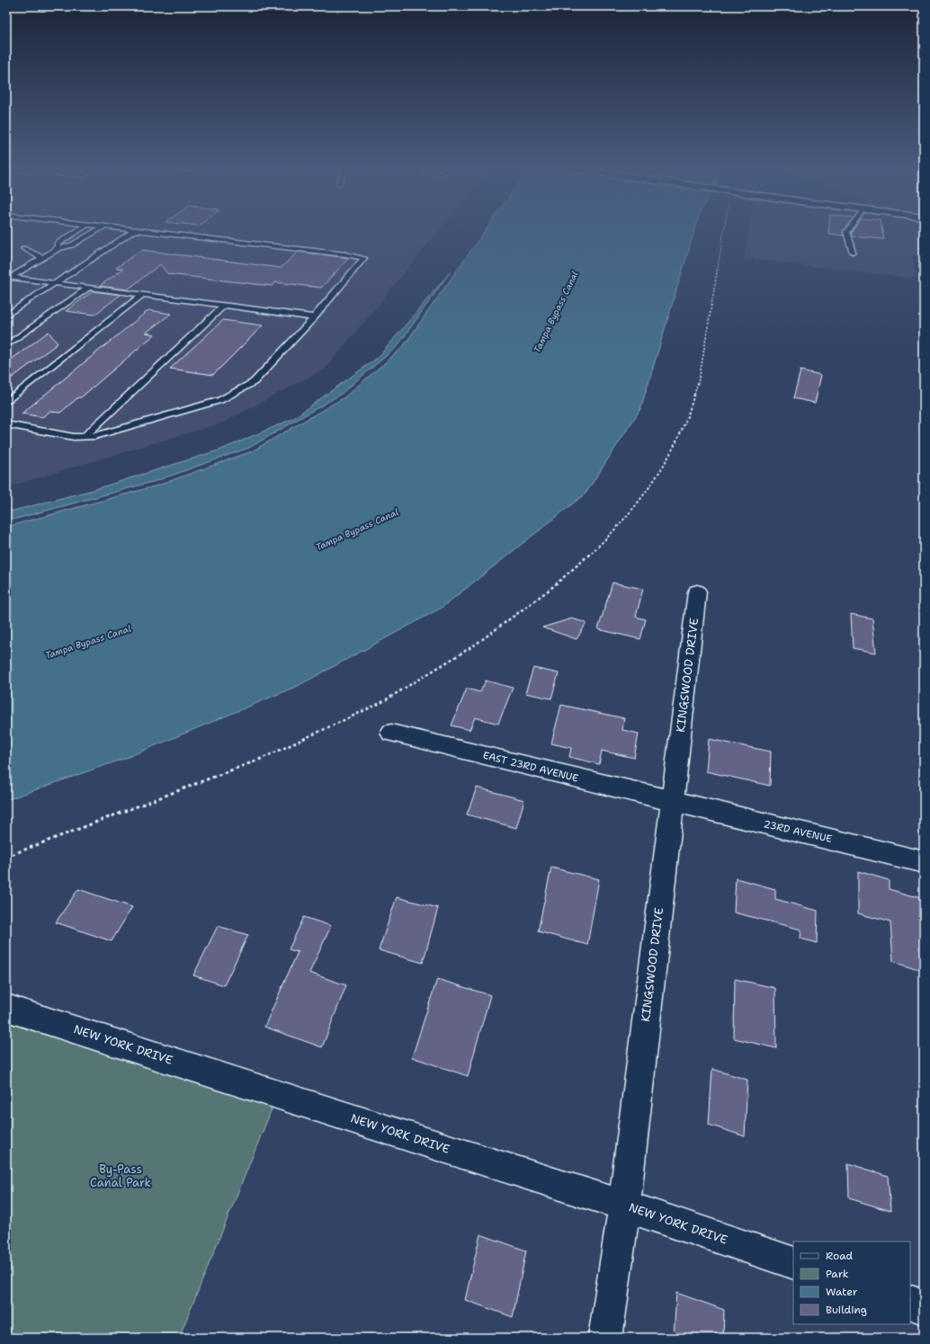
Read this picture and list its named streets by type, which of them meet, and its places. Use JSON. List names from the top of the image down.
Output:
{
  "streets": {
    "street": [
      "KINGSWOOD DRIVE",
      "EAST 23RD AVENUE",
      "23RD AVENUE",
      "NEW YORK DRIVE"
    ]
  },
  "crossings": [
    ["KINGSWOOD DRIVE", "EAST 23RD AVENUE"],
    ["KINGSWOOD DRIVE", "23RD AVENUE"],
    ["KINGSWOOD DRIVE", "NEW YORK DRIVE"],
    ["EAST 23RD AVENUE", "23RD AVENUE"]
  ],
  "water": ["Tampa Bypass Canal"],
  "parks": ["By-Pass Canal Park"],
  "legend": [
    "Road",
    "Park",
    "Water",
    "Building"
  ]
}
